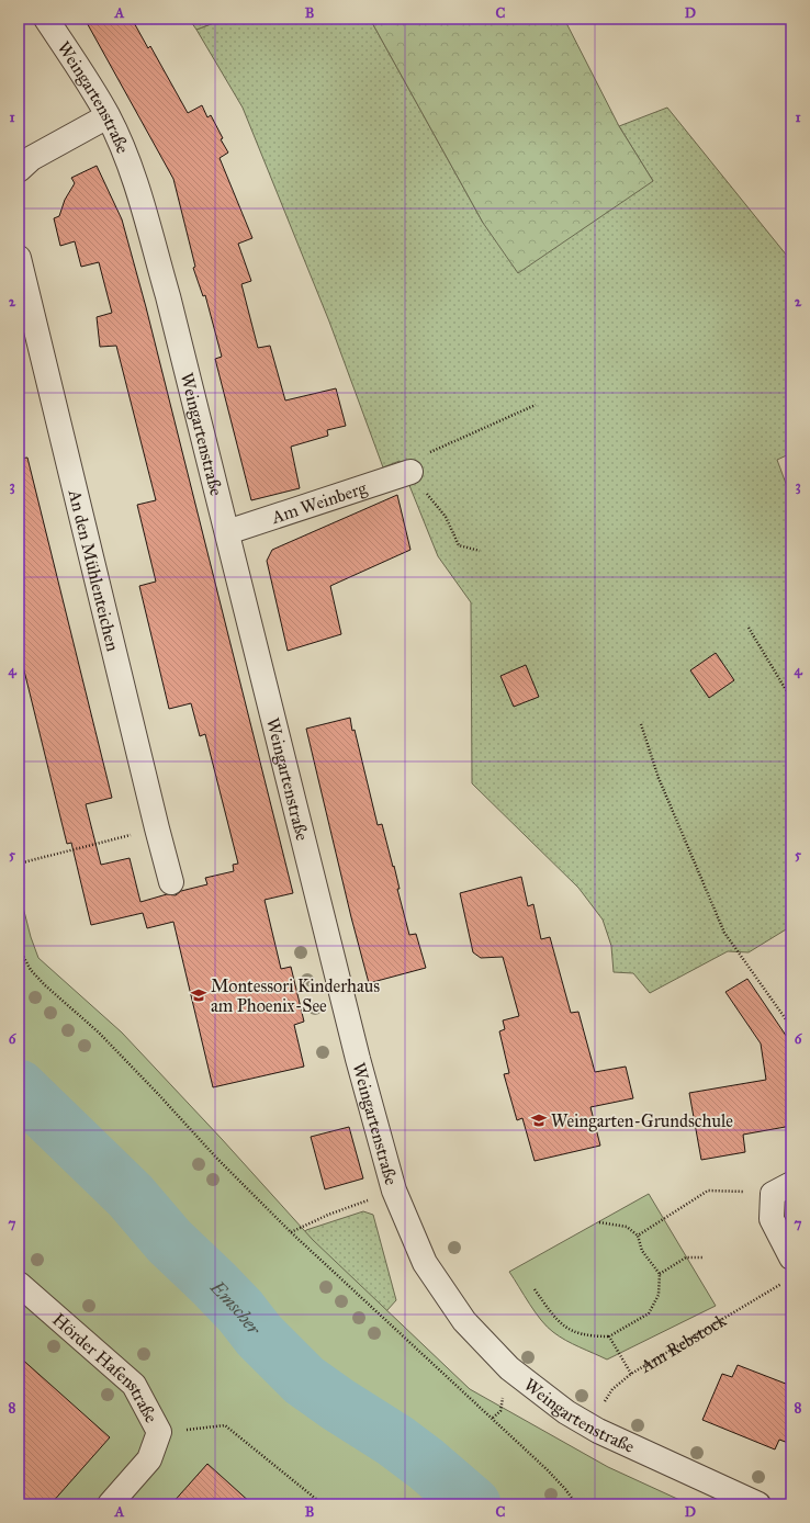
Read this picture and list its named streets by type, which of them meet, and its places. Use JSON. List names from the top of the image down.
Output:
{
  "streets": {
    "street": [
      "Weingartenstraße",
      "Am Weinberg",
      "An den Mühlenteichen",
      "Hörder Hafenstraße"
    ],
    "path": ["Am Rebstock"]
  },
  "crossings": [
    ["Weingartenstraße", "Am Weinberg"],
    ["Weingartenstraße", "Am Rebstock"]
  ],
  "water": ["Emscher"],
  "places": {
    "school or university": ["Montessori Kinderhaus am Phoenix-See", "Weingarten-Grundschule"]
  },
  "grid": {
    "columns": [
      "A",
      "B",
      "C",
      "D"
    ],
    "rows": [
      "1",
      "2",
      "3",
      "4",
      "5",
      "6",
      "7",
      "8"
    ]
  }
}
